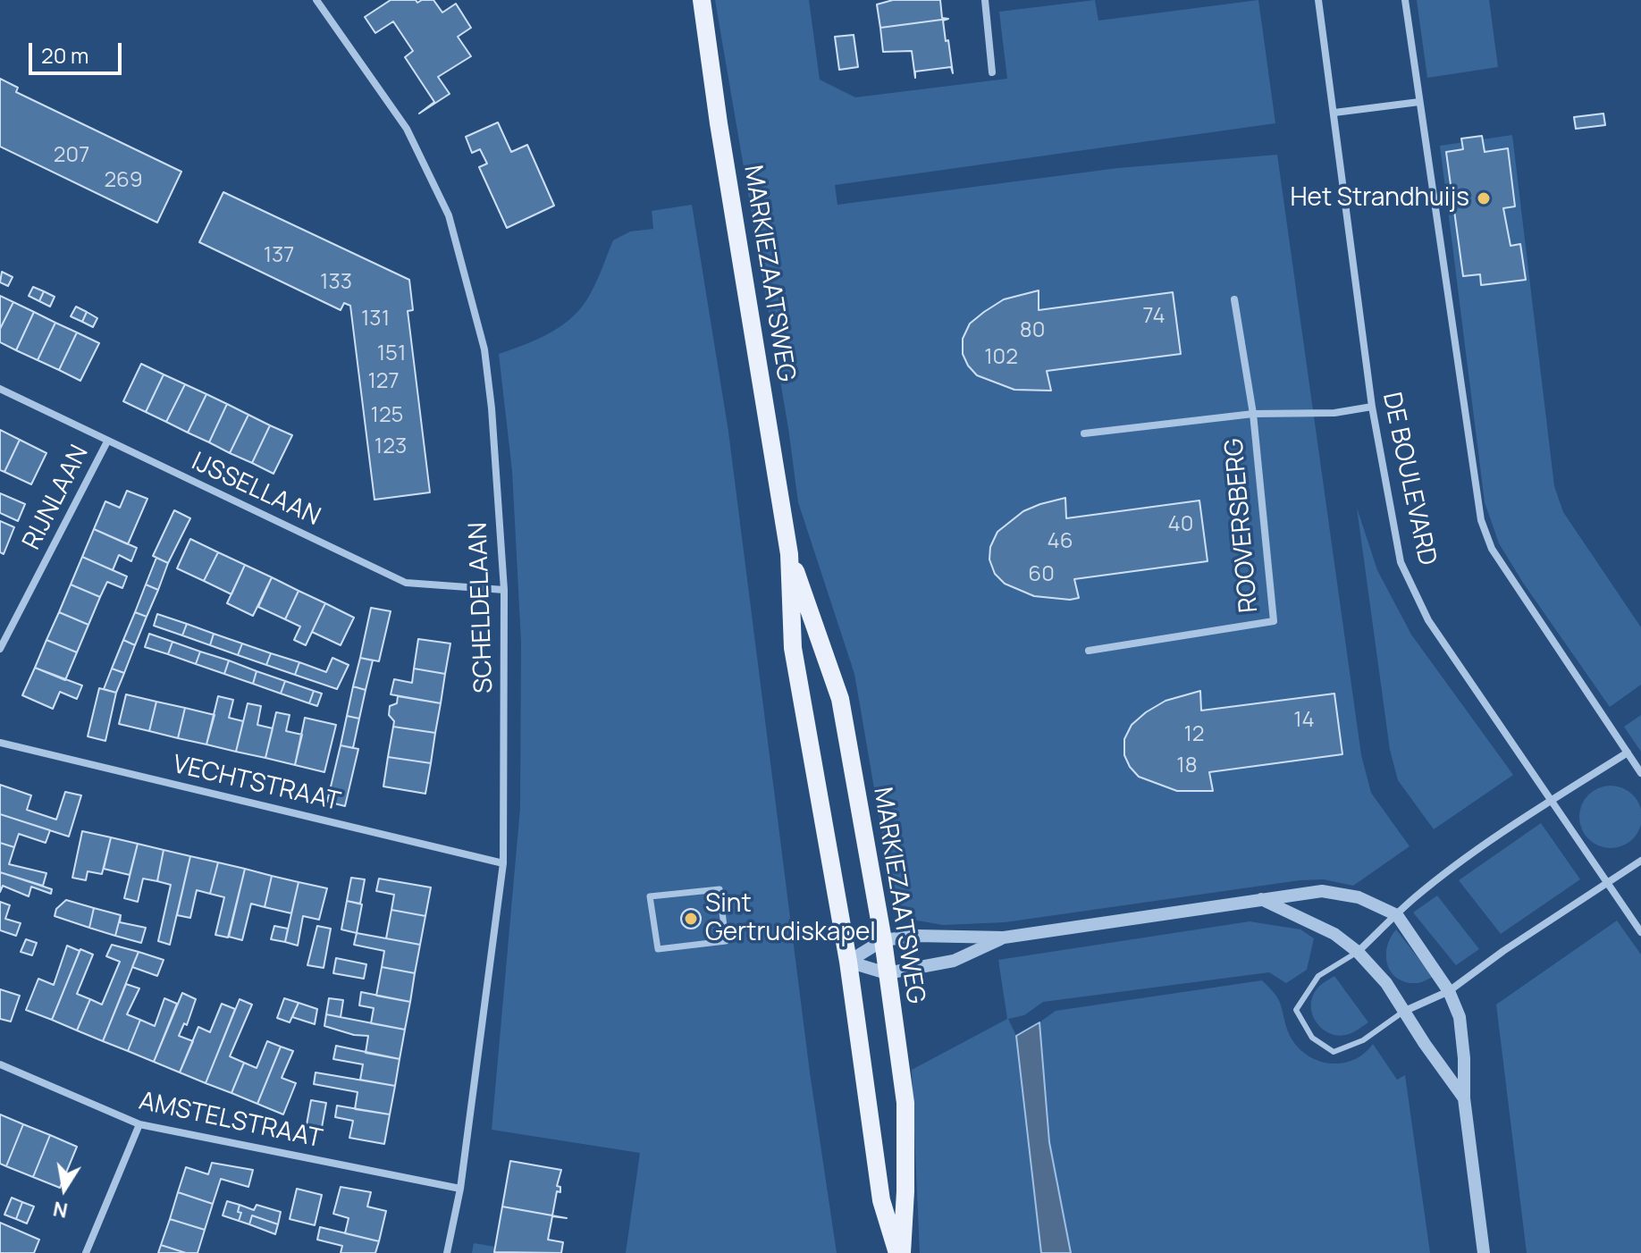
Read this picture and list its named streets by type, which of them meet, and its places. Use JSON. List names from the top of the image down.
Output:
{
  "streets": {
    "main road": ["MARKIEZAATSWEG"],
    "street": [
      "DE BOULEVARD",
      "IJSSELLAAN",
      "RIJNLAAN",
      "ROOVERSBERG",
      "SCHELDELAAN",
      "VECHTSTRAAT",
      "AMSTELSTRAAT"
    ]
  },
  "crossings": [
    ["DE BOULEVARD", "ROOVERSBERG"],
    ["IJSSELLAAN", "RIJNLAAN"],
    ["IJSSELLAAN", "SCHELDELAAN"],
    ["SCHELDELAAN", "VECHTSTRAAT"],
    ["SCHELDELAAN", "AMSTELSTRAAT"]
  ],
  "places": ["Het Strandhuijs", "Sint Gertrudiskapel"],
  "house_numbers": [
    "207",
    "269",
    "137",
    "133",
    "74",
    "131",
    "80",
    "151",
    "102",
    "127",
    "125",
    "123",
    "40",
    "46",
    "60",
    "14",
    "12",
    "18"
  ],
  "scale_bar": "20 m",
  "north": "bottom"
}
